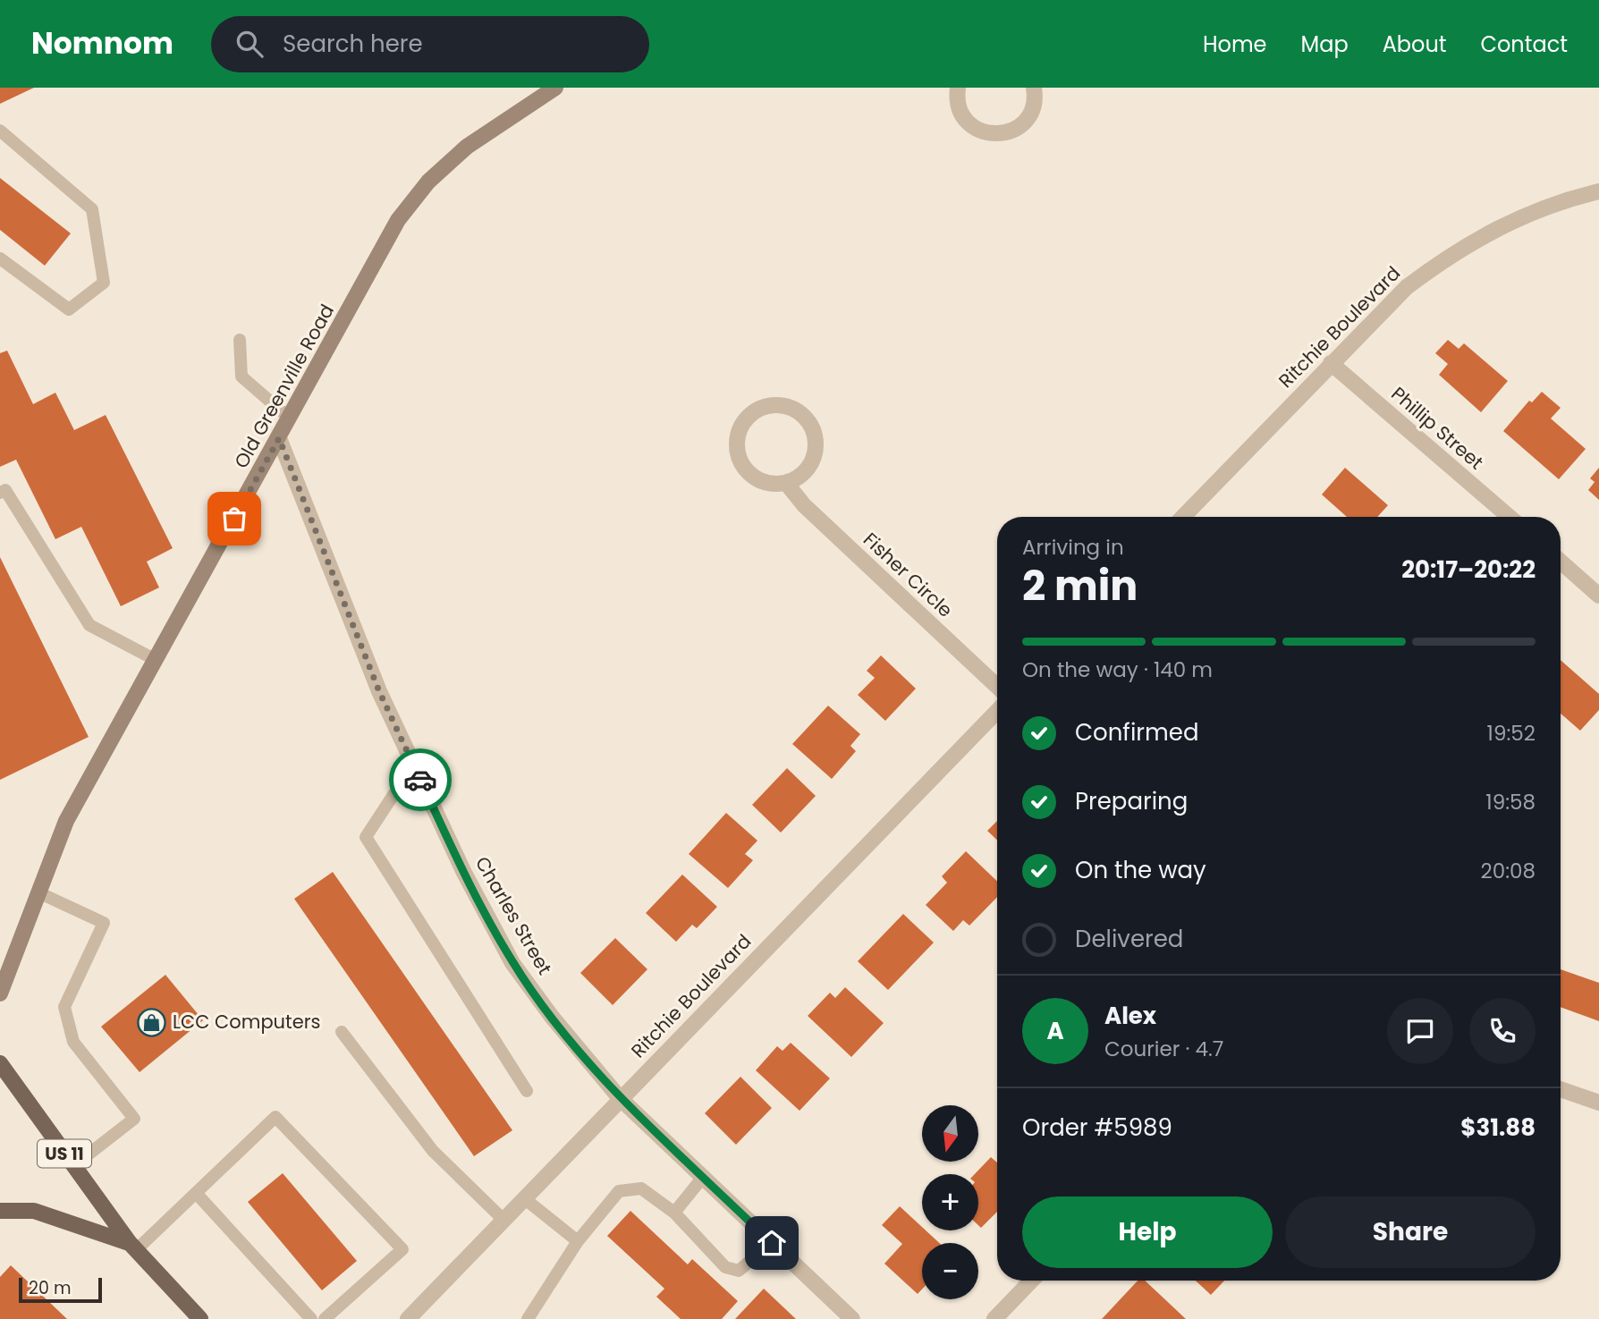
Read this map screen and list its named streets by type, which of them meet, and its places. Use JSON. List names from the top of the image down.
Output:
{
  "streets": {
    "main road": ["Old Greenville Road", "US 11"],
    "street": [
      "Ritchie Boulevard",
      "Phillip Street",
      "Fisher Circle",
      "Charles Street"
    ]
  },
  "crossings": [
    ["Ritchie Boulevard", "Phillip Street"],
    ["Ritchie Boulevard", "Charles Street"],
    ["Old Greenville Road", "Charles Street"]
  ],
  "places": {
    "shop": ["LCC Computers"]
  },
  "scale_bar": "20 m",
  "north": "bottom",
  "page": {
    "header": "Nomnom",
    "search": "Search here",
    "nav": [
      "Home",
      "Map",
      "About",
      "Contact"
    ],
    "heading": ["2 min", "Arriving in", "20:17–20:22"],
    "panel": [
      "Alex",
      "Courier · 4.7",
      "Order #5989",
      "$31.88"
    ],
    "bar": "On the way · 140 m",
    "list": [
      ["Confirmed", "19:52"],
      ["Preparing", "19:58"],
      ["On the way", "20:08"],
      "Delivered"
    ],
    "round": "A",
    "map_buttons": ["+", "−"],
    "buttons": ["Help", "Share"],
    "scale": "20 m"
  }
}
